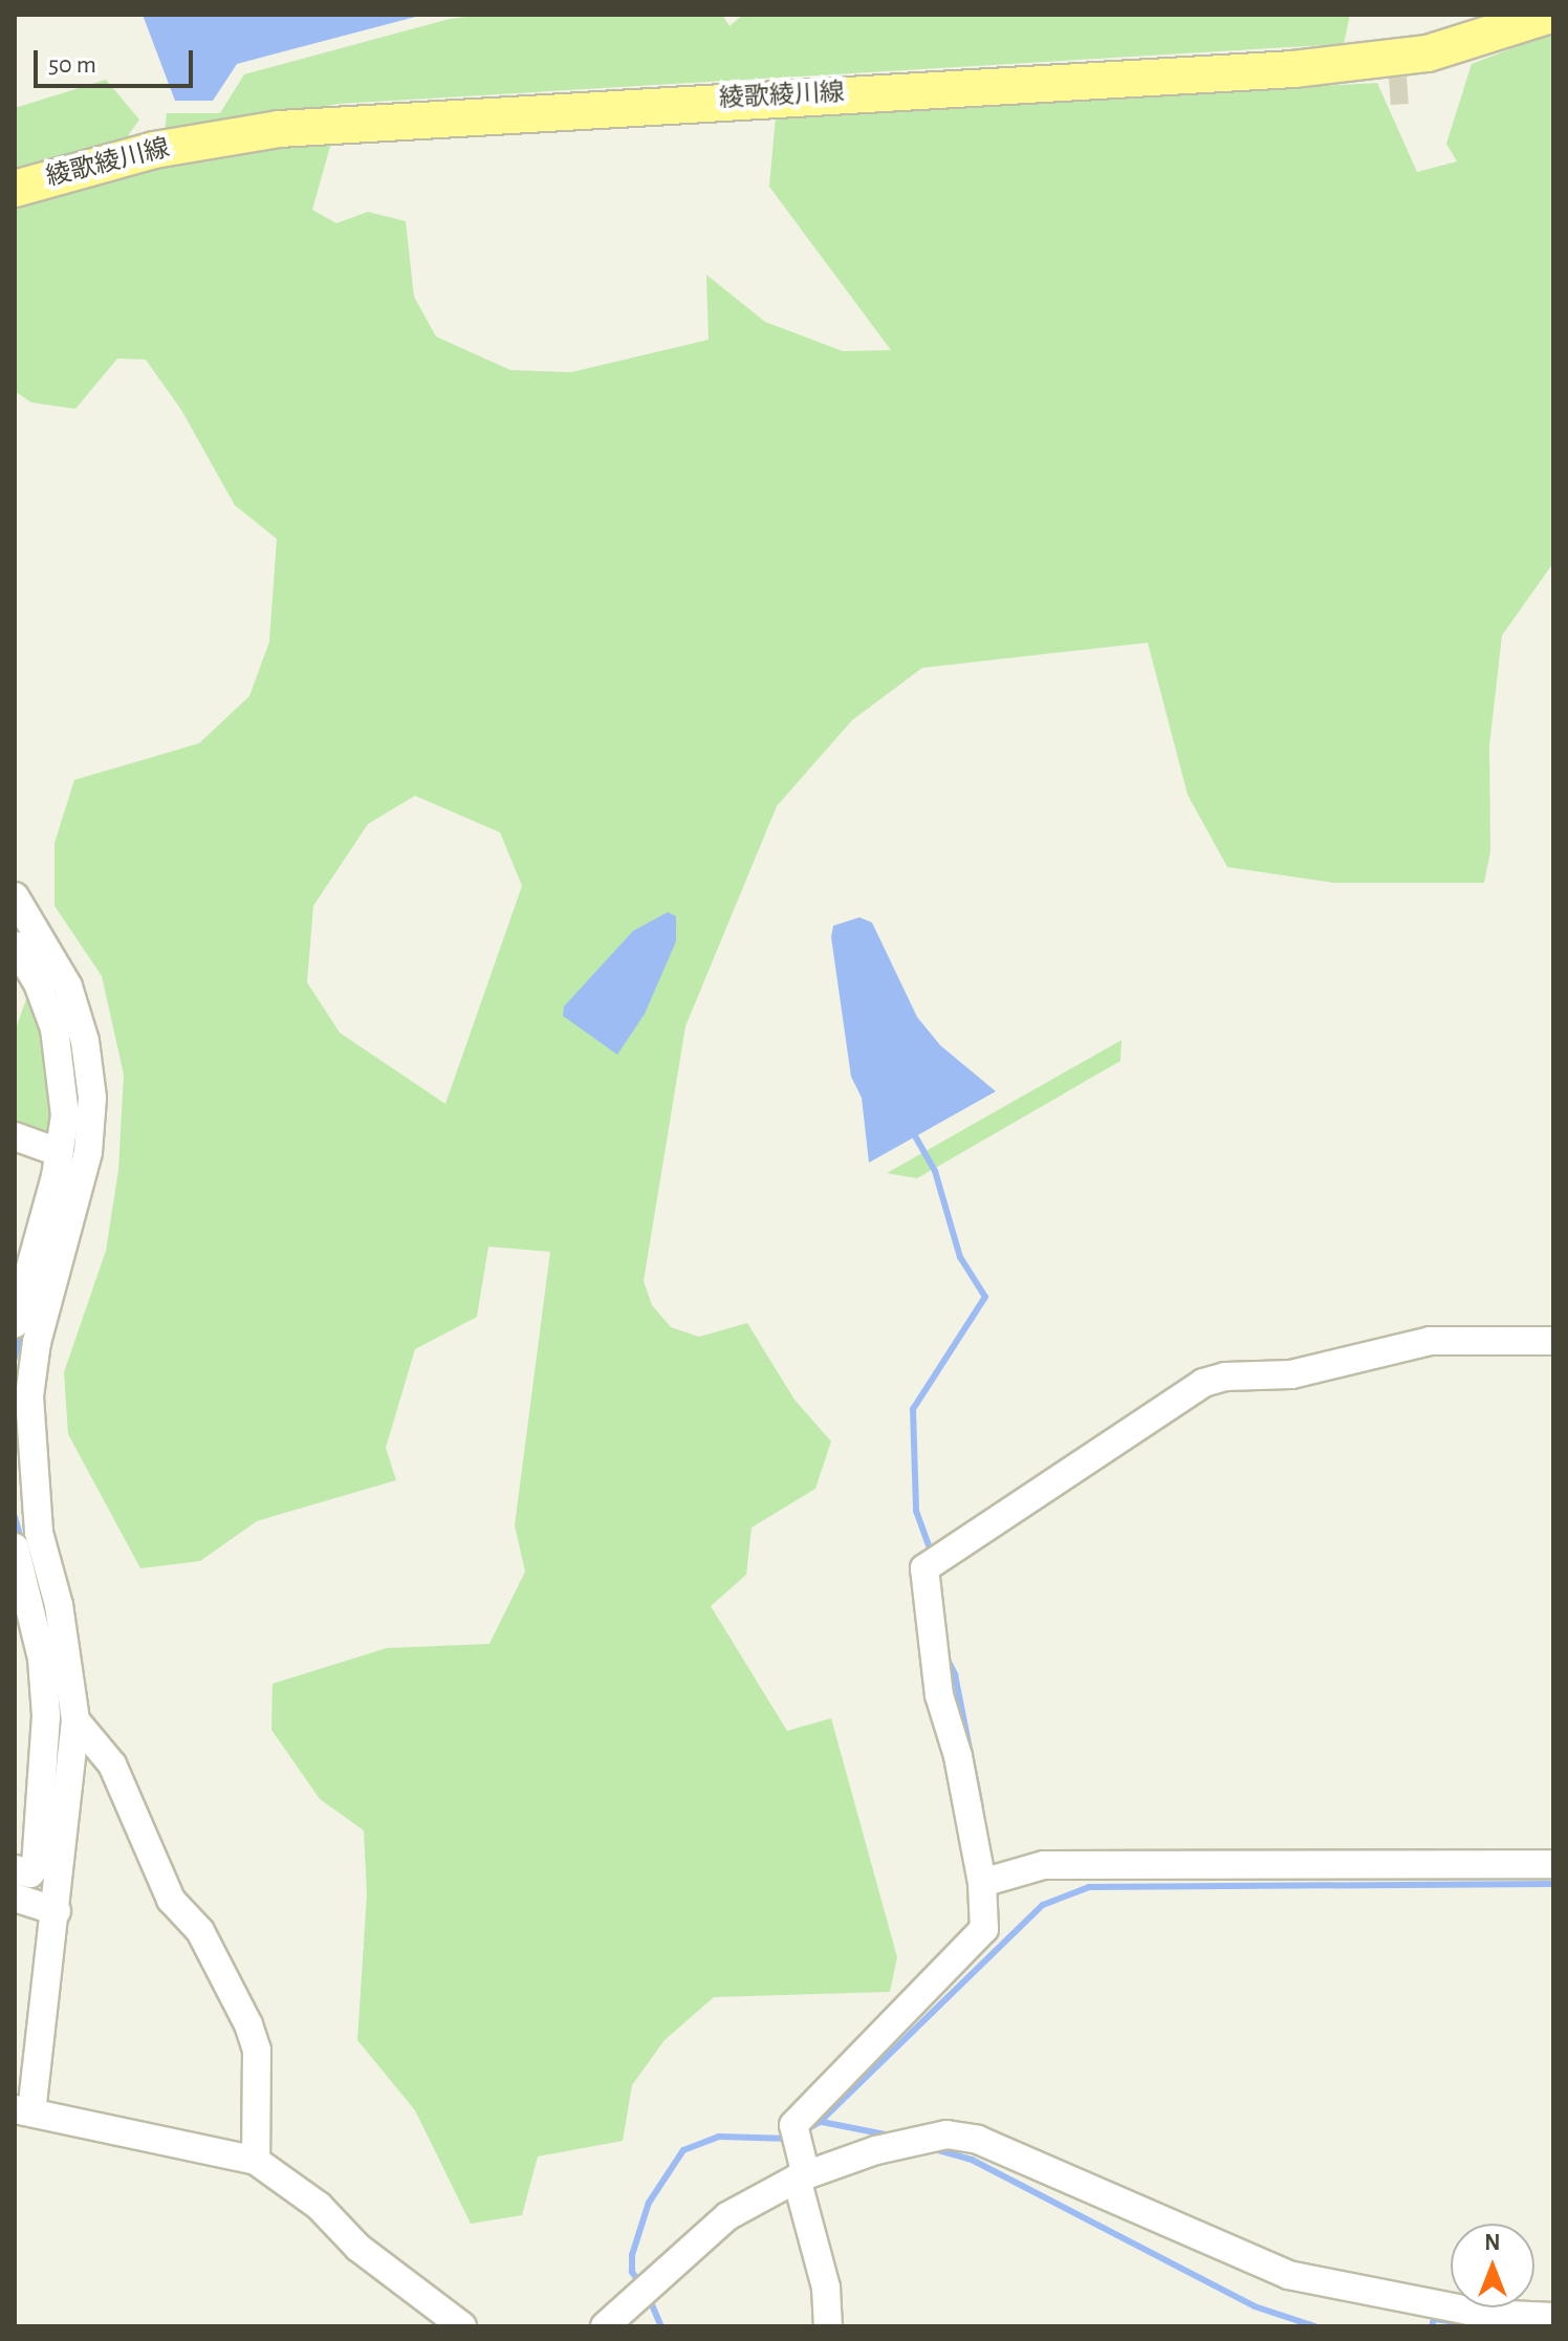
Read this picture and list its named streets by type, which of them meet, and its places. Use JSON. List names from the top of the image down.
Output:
{
  "streets": {
    "main road": ["綾歌綾川線"]
  },
  "scale_bar": "50 m",
  "north": "top"
}
